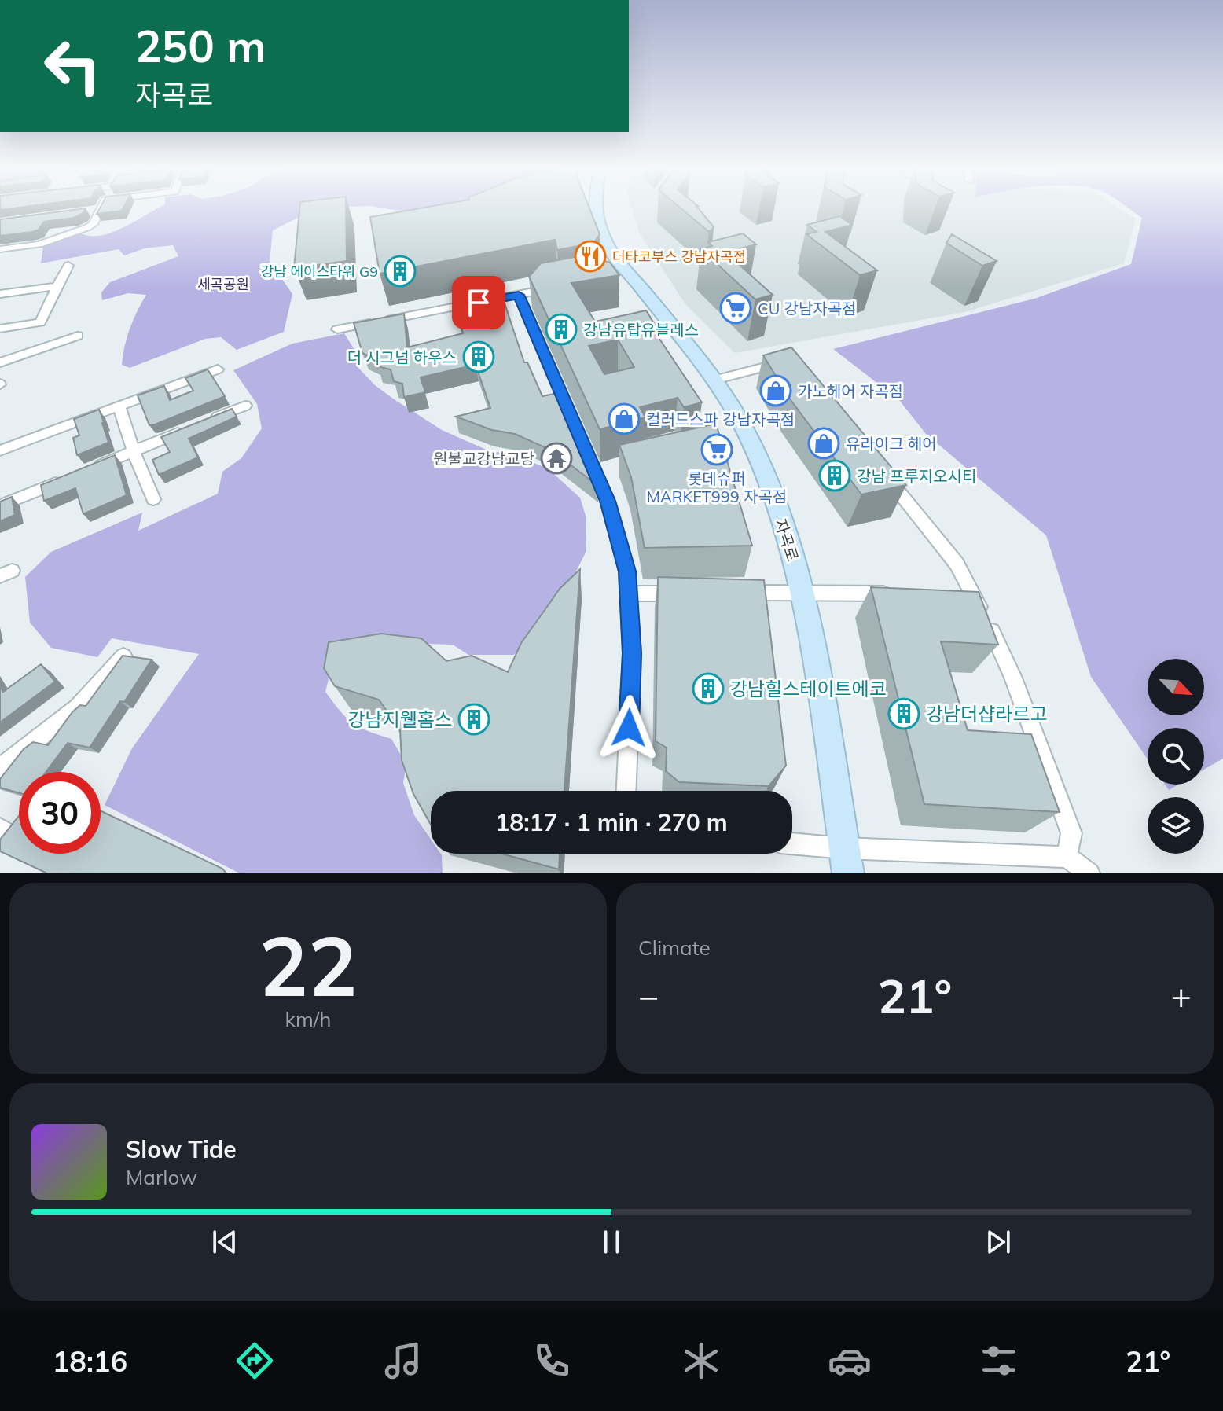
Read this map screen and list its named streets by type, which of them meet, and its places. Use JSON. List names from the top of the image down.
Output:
{
  "streets": {
    "main road": ["자곡로"]
  },
  "parks": ["세곡공원"],
  "places": {
    "restaurant": ["더타코부스 강남자곡점"],
    "building": [
      "강남 에이스타워 G9",
      "강남유탑유블레스",
      "더 시그넘 하우스",
      "강남 프루지오시티",
      "강남힐스테이트에코",
      "강남더샵라르고",
      "강남지웰홈스"
    ],
    "supermarket": ["CU 강남자곡점", "롯데슈퍼 MARKET999 자곡점"],
    "shop": ["가노헤어 자곡점", "컬러드스파 강남자곡점", "유라이크 헤어"],
    "temple": ["원불교강남교당"]
  },
  "north": "bottom right",
  "page": {
    "turn": ["250 m", "자곡로"],
    "limit": "30",
    "trip": "18:17 · 1 min · 270 m",
    "tile": [
      ["22", "km/h"],
      "Climate"
    ],
    "heat": ["−", "21°", "+"],
    "song": ["Slow Tide", "Marlow"],
    "tabs": ["18:16", "21°"]
  }
}
